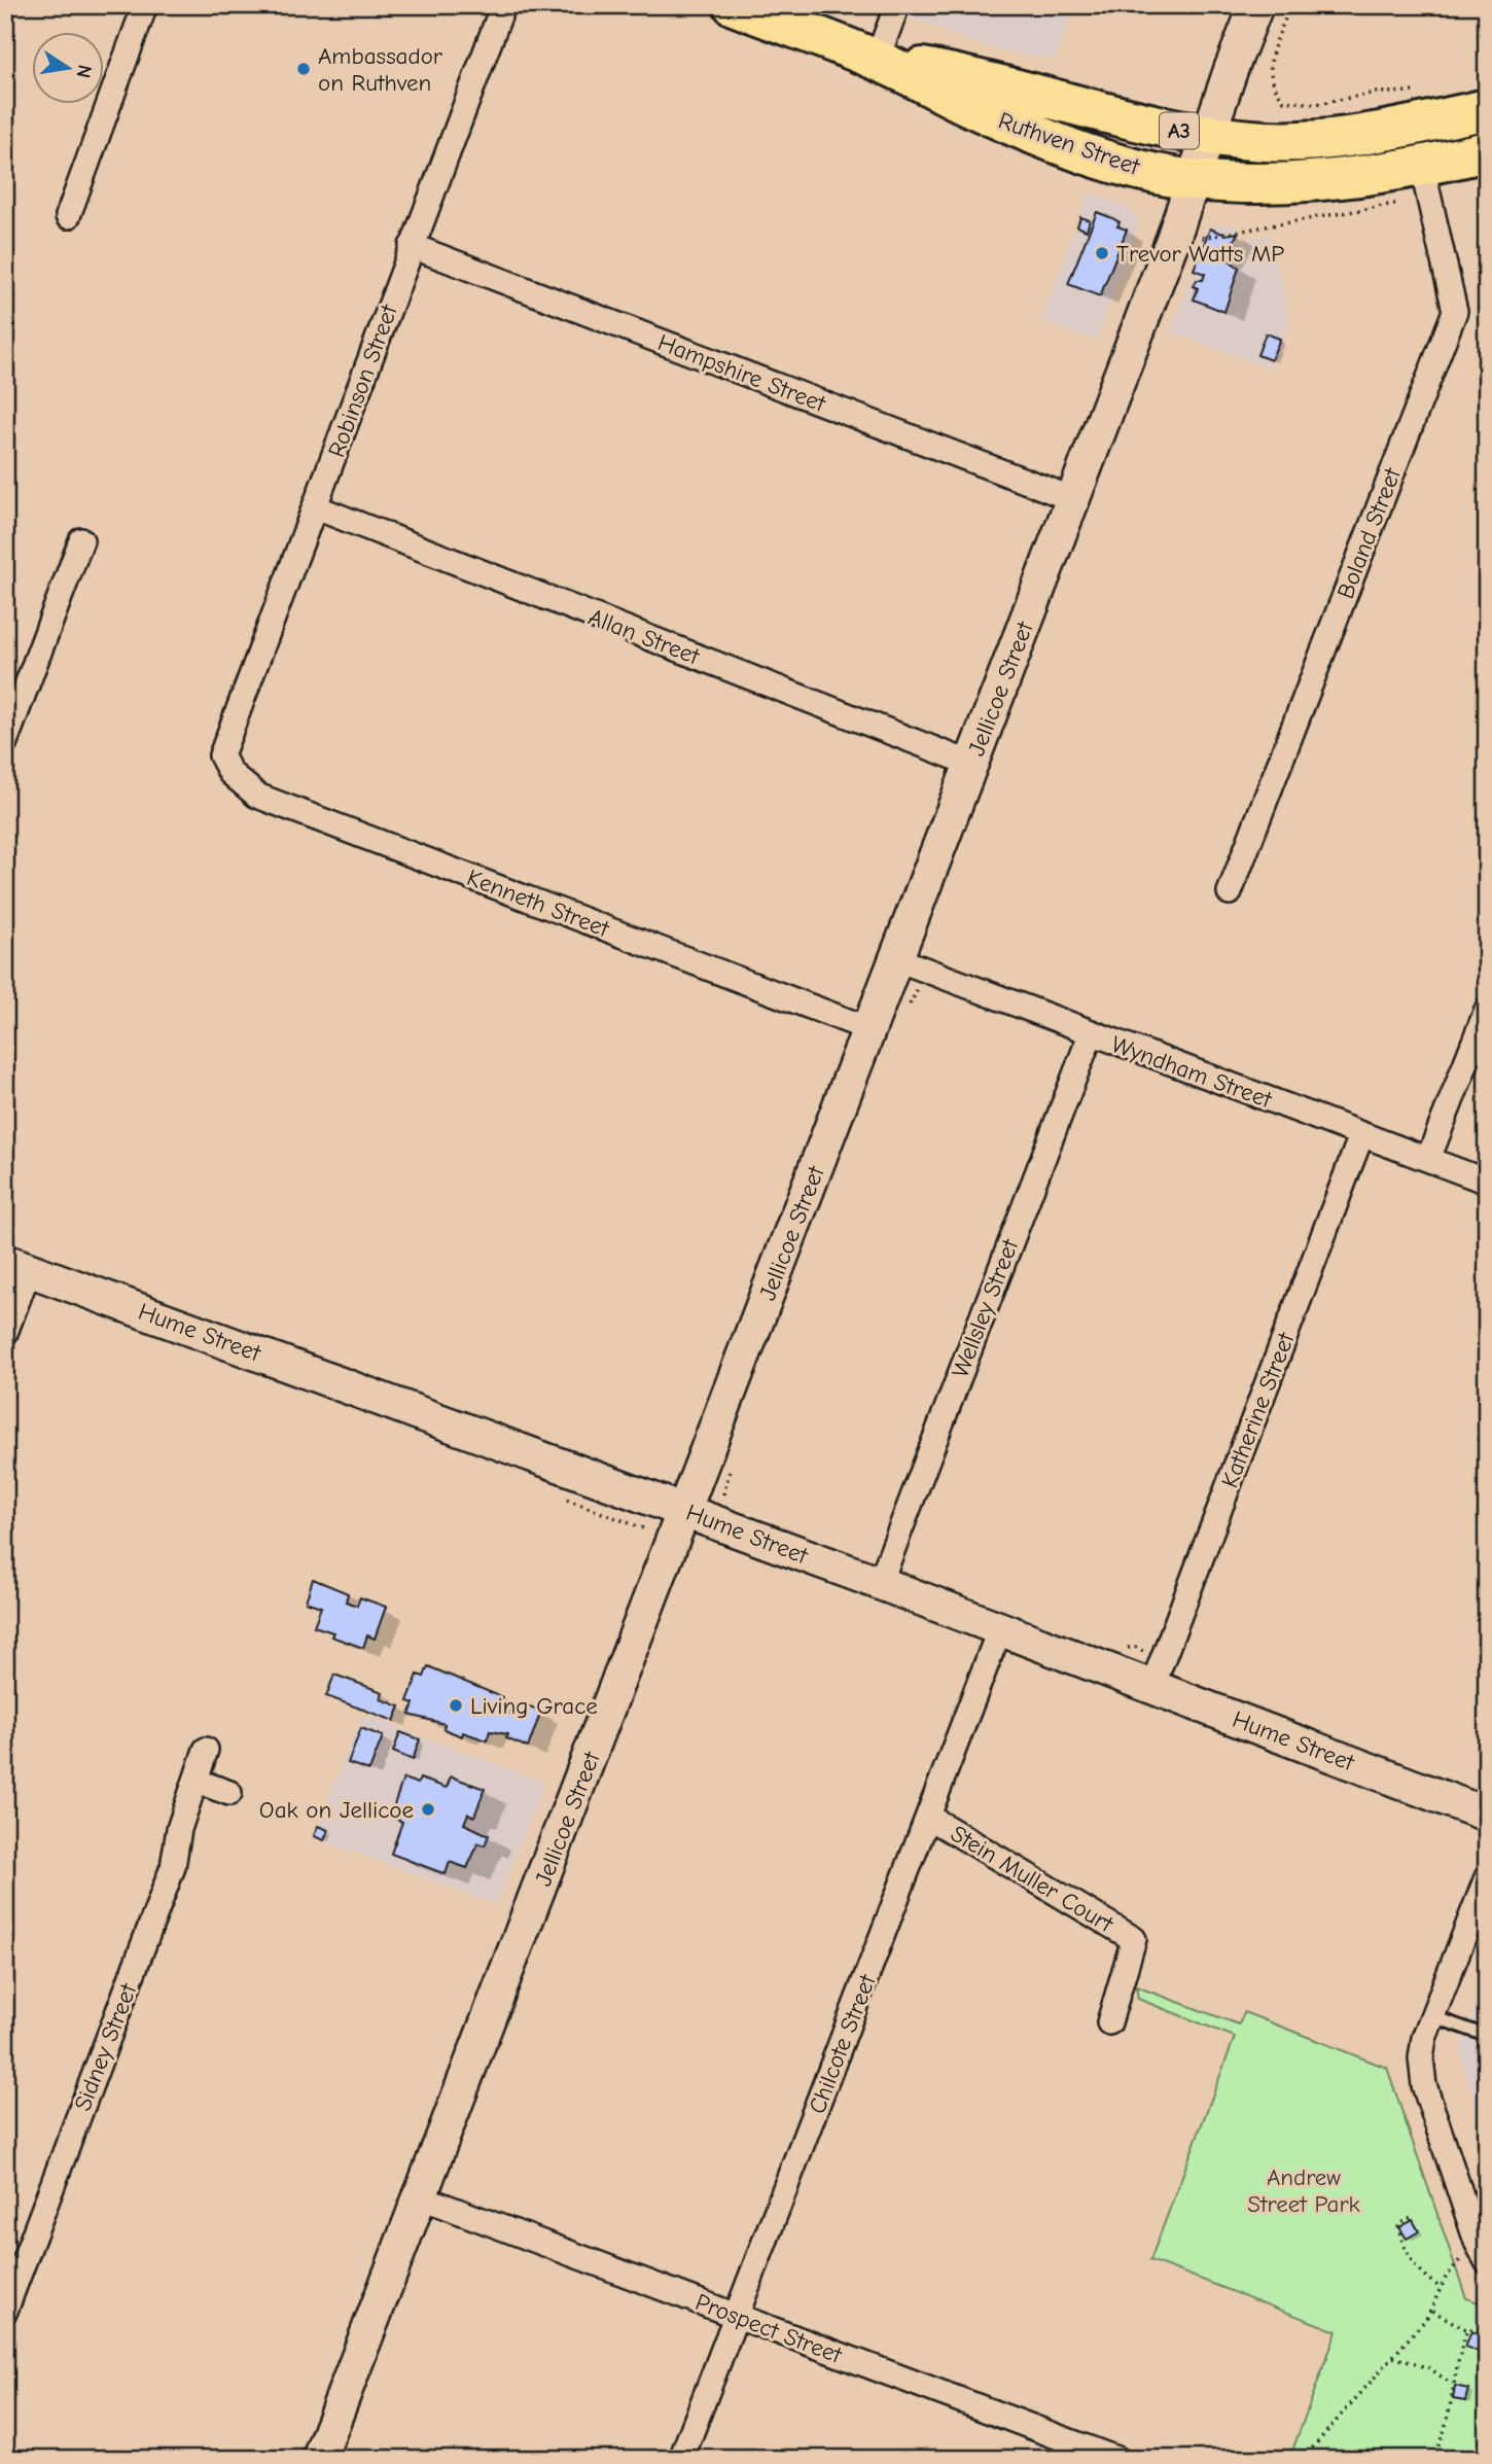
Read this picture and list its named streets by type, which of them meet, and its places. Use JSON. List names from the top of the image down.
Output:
{
  "streets": {
    "highway": ["A3", "Ruthven Street"],
    "street": [
      "Hampshire Street",
      "Robinson Street",
      "Boland Street",
      "Allan Street",
      "Jellicoe Street",
      "Kenneth Street",
      "Wyndham Street",
      "Wellsley Street",
      "Hume Street",
      "Katherine Street",
      "Stein Muller Court",
      "Chilcote Street",
      "Sidney Street",
      "Prospect Street"
    ]
  },
  "crossings": [
    ["Ruthven Street", "Boland Street"],
    ["Ruthven Street", "Jellicoe Street"],
    ["Hampshire Street", "Robinson Street"],
    ["Hampshire Street", "Jellicoe Street"],
    ["Robinson Street", "Allan Street"],
    ["Robinson Street", "Kenneth Street"],
    ["Allan Street", "Jellicoe Street"],
    ["Jellicoe Street", "Kenneth Street"],
    ["Jellicoe Street", "Wyndham Street"],
    ["Jellicoe Street", "Hume Street"],
    ["Jellicoe Street", "Prospect Street"],
    ["Wyndham Street", "Wellsley Street"],
    ["Wyndham Street", "Katherine Street"],
    ["Wellsley Street", "Hume Street"],
    ["Hume Street", "Katherine Street"],
    ["Hume Street", "Chilcote Street"],
    ["Stein Muller Court", "Chilcote Street"],
    ["Chilcote Street", "Prospect Street"]
  ],
  "parks": ["Andrew Street Park"],
  "places": [
    "Ambassador on Ruthven",
    "Trevor Watts MP",
    "Living Grace",
    "Oak on Jellicoe"
  ],
  "north": "right"
}
